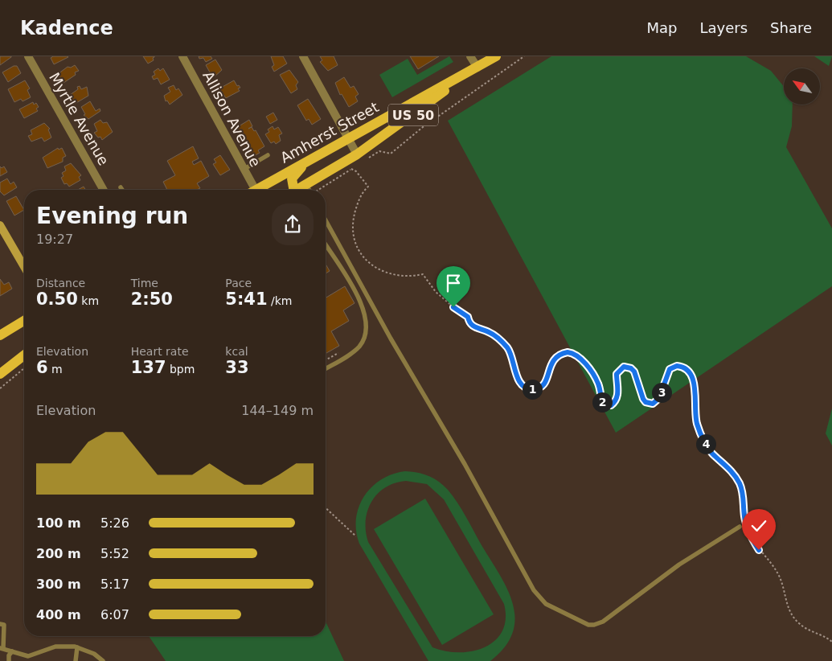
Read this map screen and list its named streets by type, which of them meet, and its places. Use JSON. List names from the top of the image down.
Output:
{
  "streets": {
    "main road": ["US 50", "Amherst Street"],
    "street": ["Myrtle Avenue", "Allison Avenue"]
  },
  "north": "top left",
  "page": {
    "header": "Kadence",
    "nav": ["Map", "Layers", "Share"],
    "heading": ["Evening run", "19:27"],
    "stats": [
      ["Distance", "0.50 km"],
      ["Time", "2:50"],
      ["Pace", "5:41 /km"],
      ["Elevation", "6 m"],
      ["Heart rate", "137 bpm"],
      ["kcal", "33"]
    ],
    "pins": [
      "1",
      "3",
      "2",
      "4"
    ],
    "chart": ["Elevation", "144–149 m"],
    "list": [
      {
        "name": "100 m",
        "note": "5:26"
      },
      {
        "name": "200 m",
        "note": "5:52"
      },
      {
        "name": "300 m",
        "note": "5:17"
      },
      {
        "name": "400 m",
        "note": "6:07"
      }
    ]
  }
}
